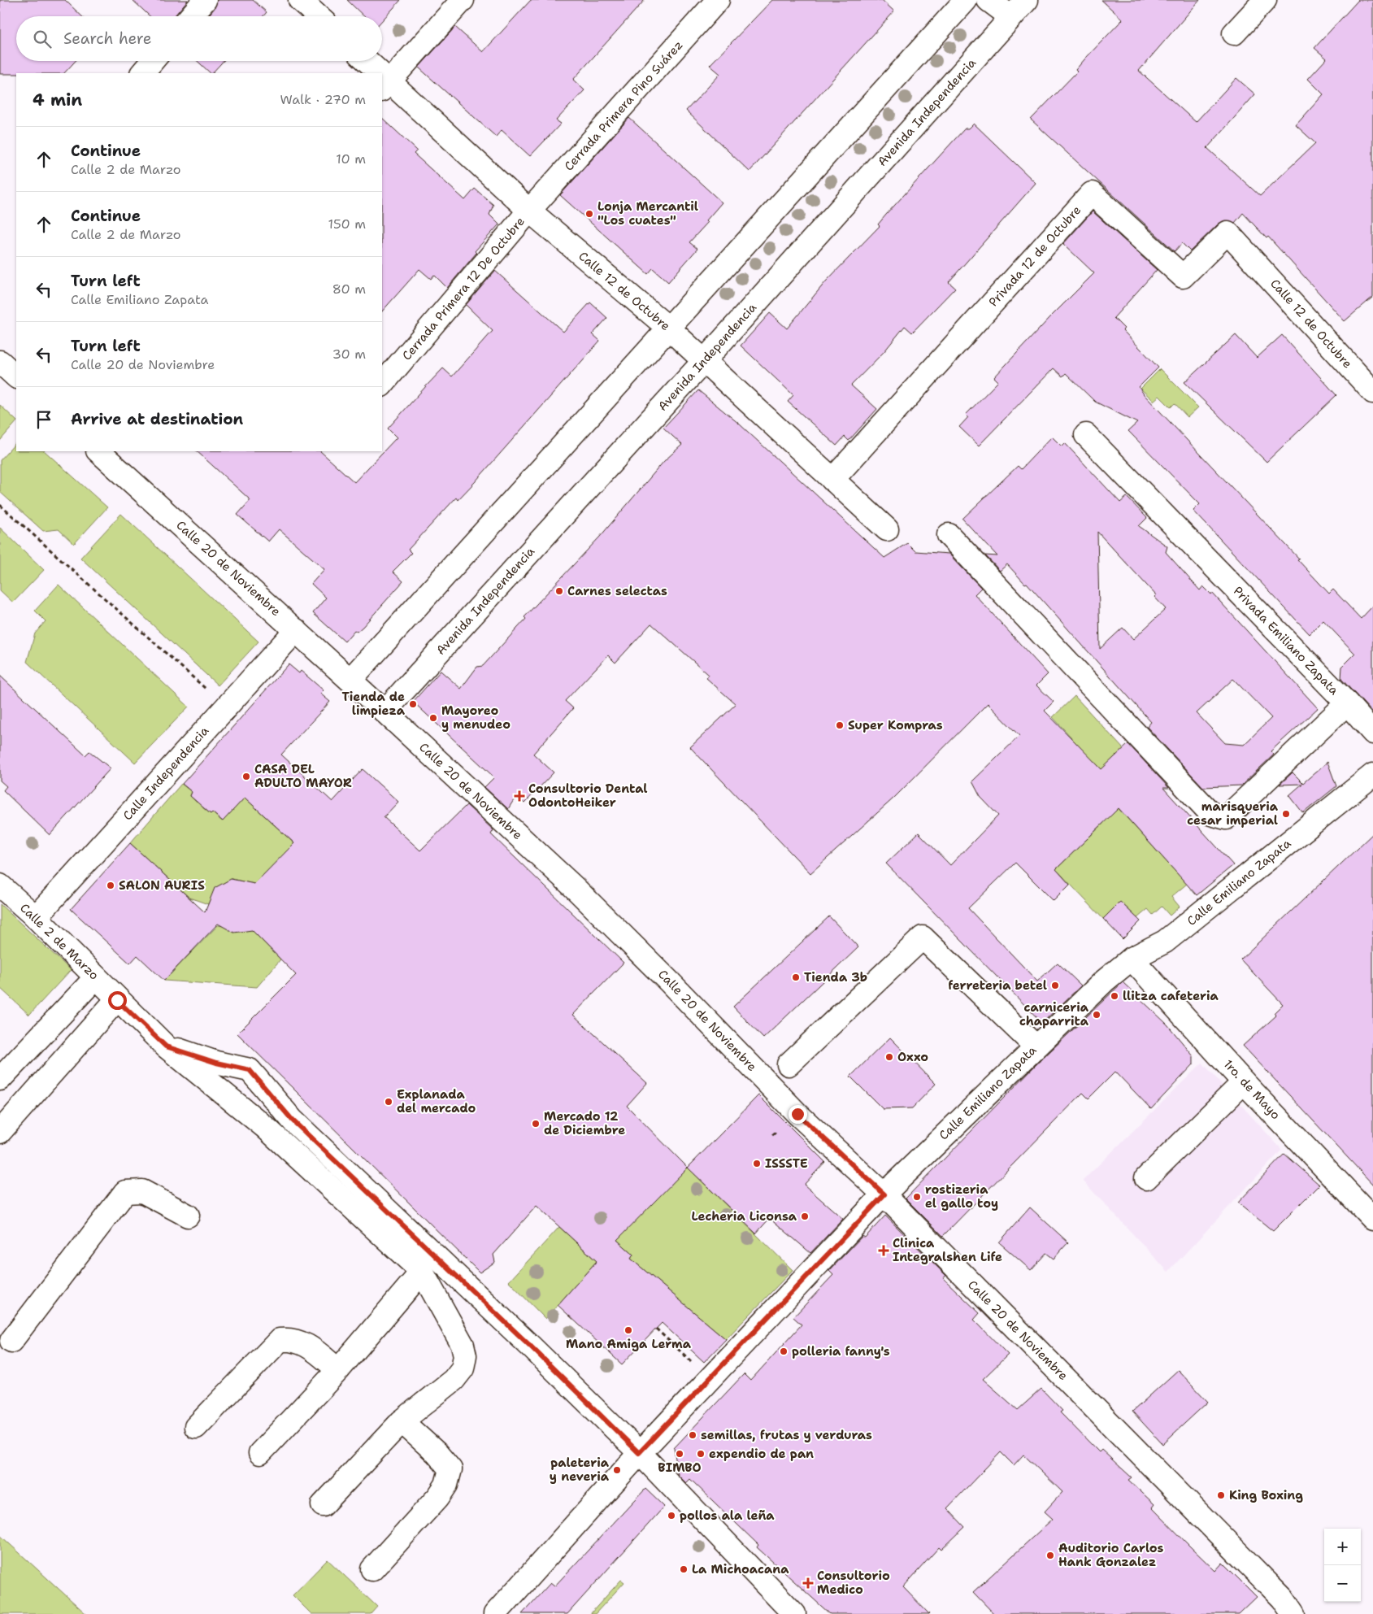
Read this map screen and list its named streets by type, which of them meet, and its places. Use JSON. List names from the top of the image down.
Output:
{
  "streets": {
    "street": [
      "Cerrada Primera Pino Suárez",
      "Avenida Independencia",
      "Privada 12 de Octubre",
      "Cerrada Primera 12 De Octubre",
      "Calle 12 de Octubre",
      "Calle 20 de Noviembre",
      "Privada Emiliano Zapata",
      "Calle Independencia",
      "Calle Emiliano Zapata",
      "Calle 2 de Marzo",
      "1ro. de Mayo"
    ]
  },
  "crossings": [
    ["Cerrada Primera Pino Suárez", "Cerrada Primera 12 De Octubre"],
    ["Cerrada Primera Pino Suárez", "Calle 12 de Octubre"],
    ["Avenida Independencia", "Calle 12 de Octubre"],
    ["Avenida Independencia", "Calle 20 de Noviembre"],
    ["Privada 12 de Octubre", "Calle 12 de Octubre"],
    ["Cerrada Primera 12 De Octubre", "Calle 12 de Octubre"],
    ["Calle 20 de Noviembre", "Calle Independencia"],
    ["Calle 20 de Noviembre", "Calle Emiliano Zapata"],
    ["Calle Independencia", "Calle 2 de Marzo"],
    ["Calle Emiliano Zapata", "Calle 2 de Marzo"],
    ["Calle Emiliano Zapata", "1ro. de Mayo"]
  ],
  "places": {
    "other": [
      "Lonja Mercantil \"Los cuates\"",
      "Carnes selectas",
      "Tienda de limpieza",
      "Mayoreo y menudeo",
      "Super Kompras",
      "CASA DEL ADULTO MAYOR",
      "marisqueria cesar imperial",
      "SALON AURIS",
      "Tienda 3b",
      "ferreteria betel",
      "llitza cafeteria",
      "carniceria chaparrita",
      "Oxxo",
      "Explanada del mercado",
      "Mercado 12 de Diciembre",
      "ISSSTE",
      "rostizeria el gallo toy",
      "Lecheria Liconsa",
      "Mano Amiga Lerma",
      "polleria fanny's",
      "semillas, frutas y verduras",
      "BIMBO",
      "expendio de pan",
      "paleteria y neveria",
      "King Boxing",
      "pollos ala leña",
      "Auditorio Carlos Hank Gonzalez",
      "La Michoacana"
    ],
    "health": ["Consultorio Dental OdontoHeiker", "Clinica Integralshen Life", "Consultorio Medico"]
  },
  "page": {
    "search": "Search here",
    "heading": ["4 min", "Walk · 270 m"],
    "list": [
      ["Continue", "Calle 2 de Marzo", "10 m"],
      ["Continue", "Calle 2 de Marzo", "150 m"],
      ["Turn left", "Calle Emiliano Zapata", "80 m"],
      ["Turn left", "Calle 20 de Noviembre", "30 m"],
      "Arrive at destination"
    ],
    "map_buttons": ["+", "−"]
  }
}
